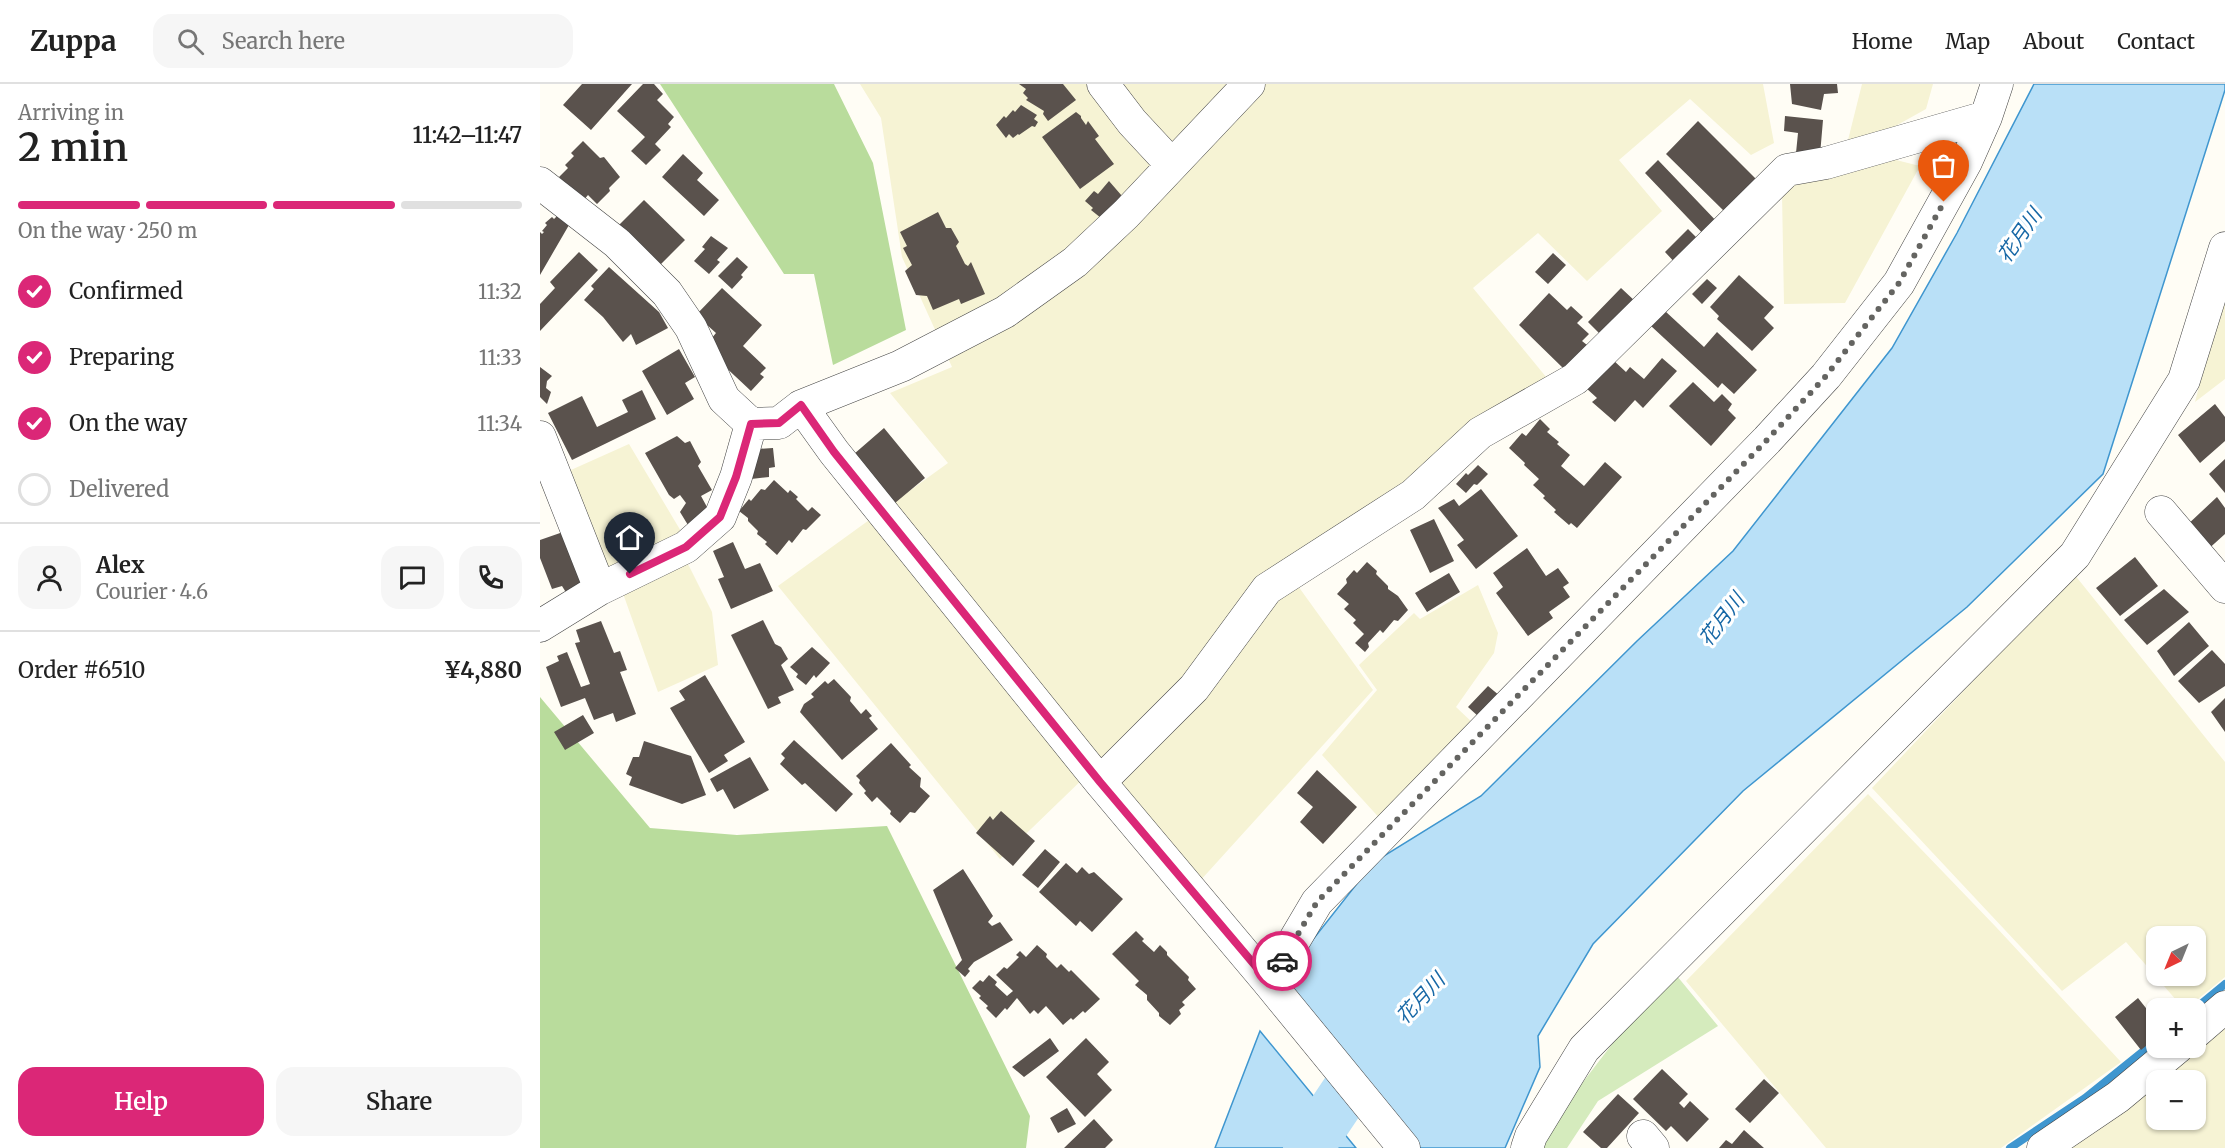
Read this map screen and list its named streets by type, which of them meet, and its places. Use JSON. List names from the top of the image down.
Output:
{
  "water": ["花月川"],
  "north": "bottom left",
  "page": {
    "header": "Zuppa",
    "search": "Search here",
    "nav": [
      "Home",
      "Map",
      "About",
      "Contact"
    ],
    "heading": ["2 min", "Arriving in", "11:42–11:47"],
    "panel": [
      "Alex",
      "Courier · 4.6",
      "Order #6510",
      "¥4,880"
    ],
    "bar": "On the way · 250 m",
    "list": [
      ["Confirmed", "11:32"],
      ["Preparing", "11:33"],
      ["On the way", "11:34"],
      "Delivered"
    ],
    "map_buttons": ["+", "−"],
    "buttons": ["Help", "Share"]
  }
}
